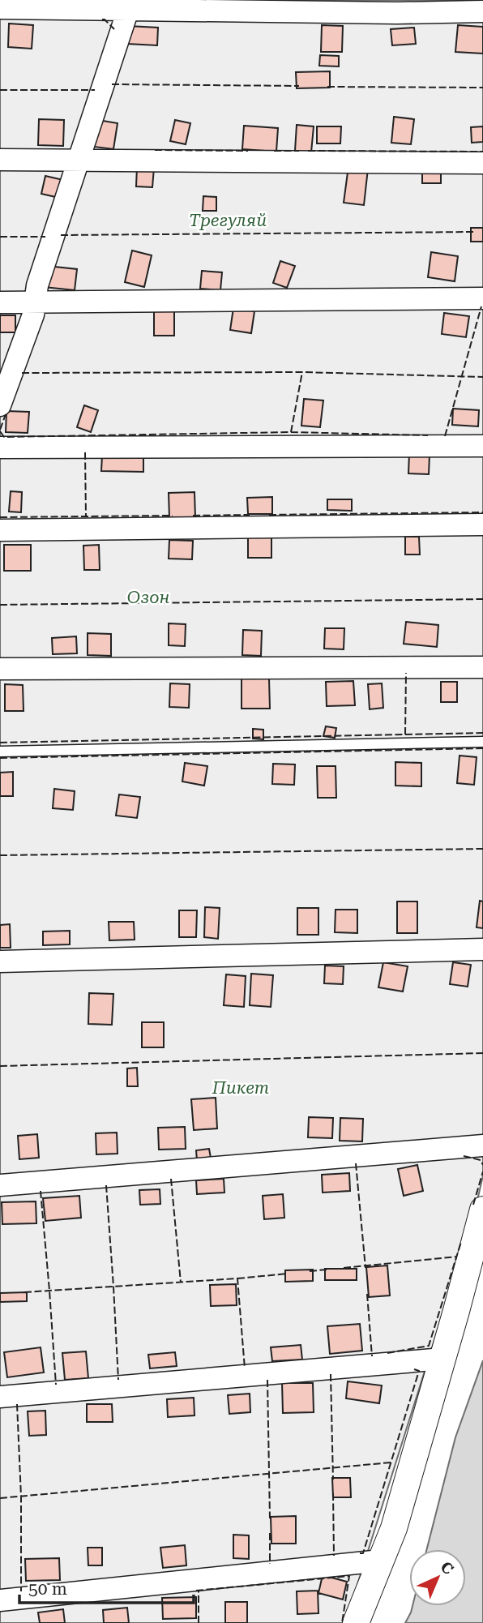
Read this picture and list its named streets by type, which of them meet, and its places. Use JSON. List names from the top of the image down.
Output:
{
  "parks": ["Трегуляй", "Озон", "Пикет"],
  "scale_bar": "50 m",
  "north": "top right"
}
